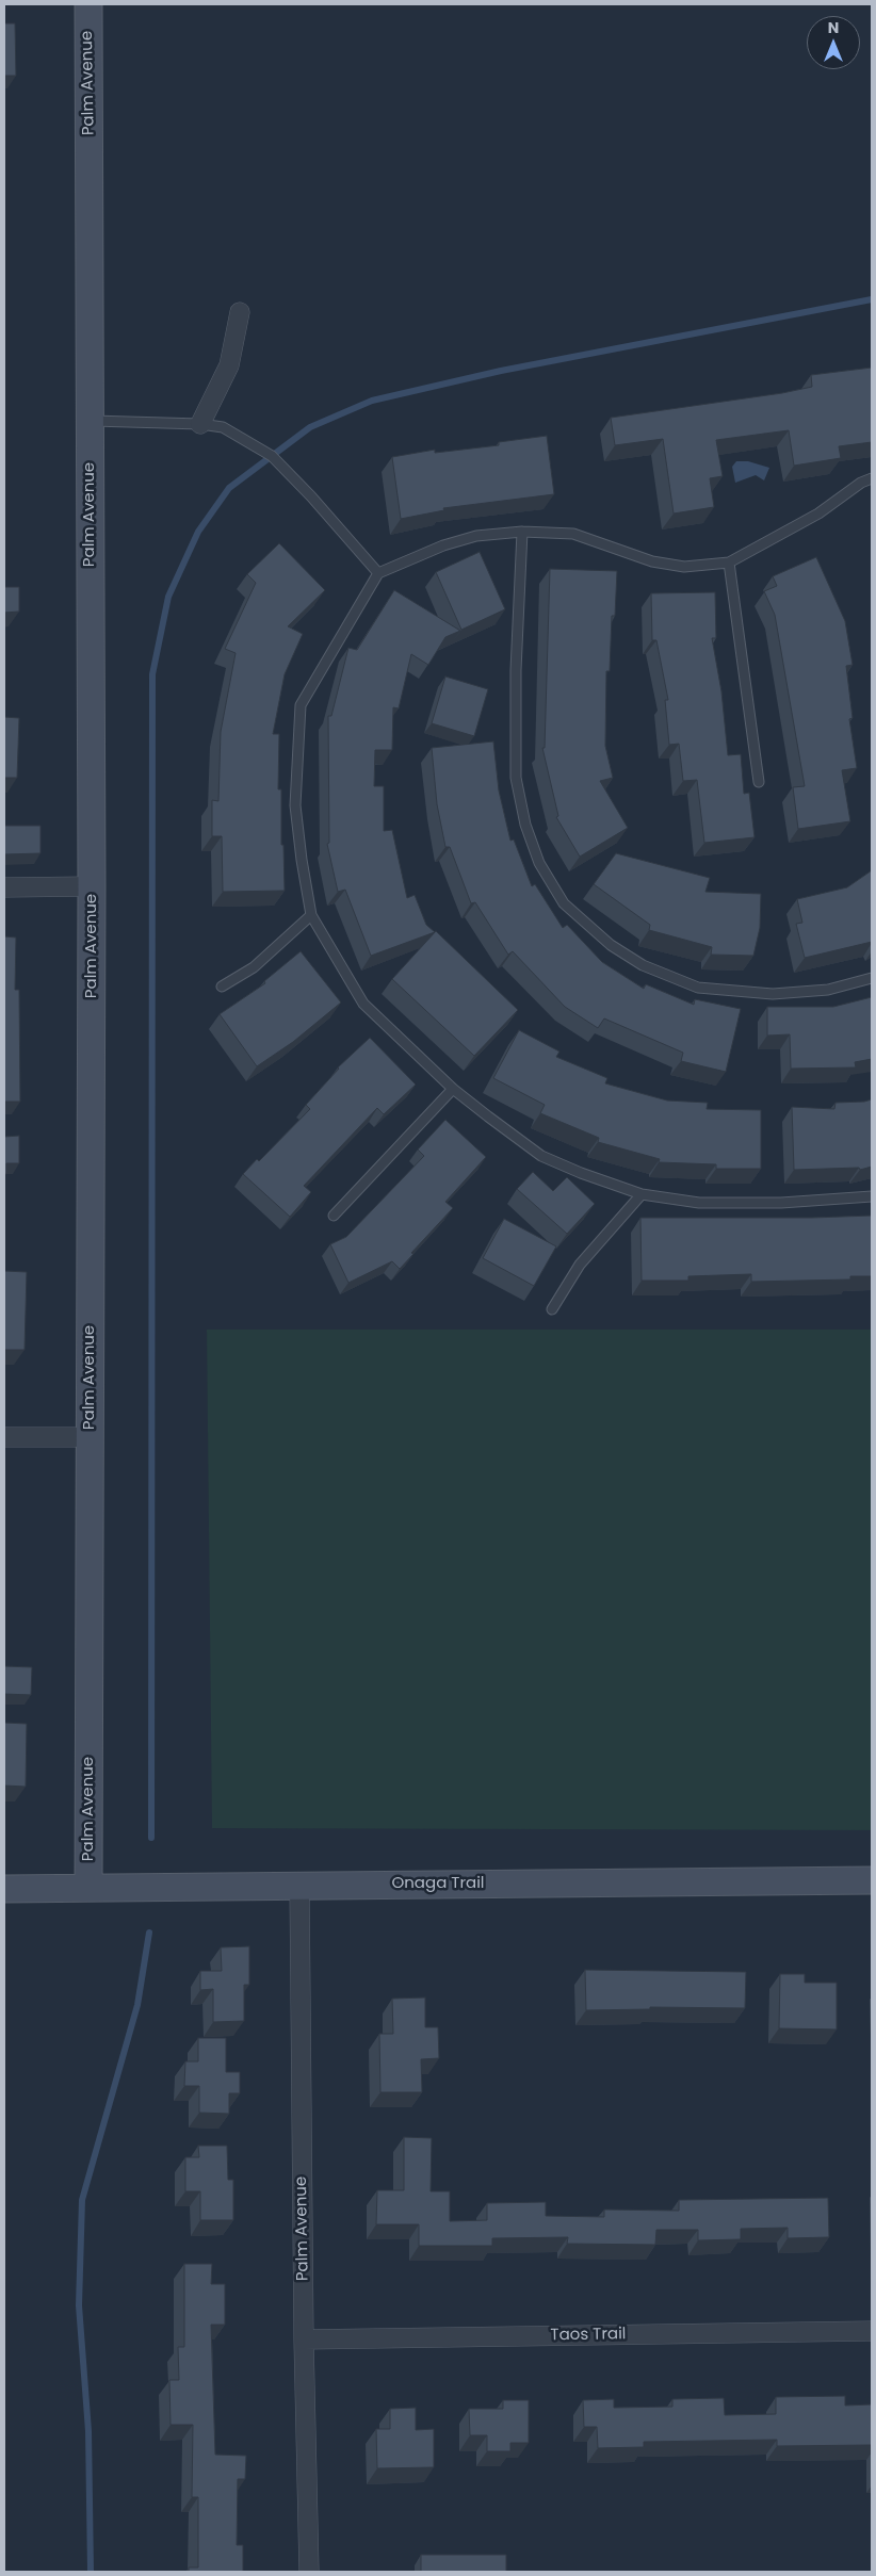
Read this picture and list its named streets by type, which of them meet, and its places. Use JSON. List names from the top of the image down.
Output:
{
  "streets": {
    "street": ["Palm Avenue", "Onaga Trail", "Taos Trail"]
  },
  "crossings": [
    ["Palm Avenue", "Onaga Trail"],
    ["Palm Avenue", "Taos Trail"]
  ],
  "north": "top"
}
